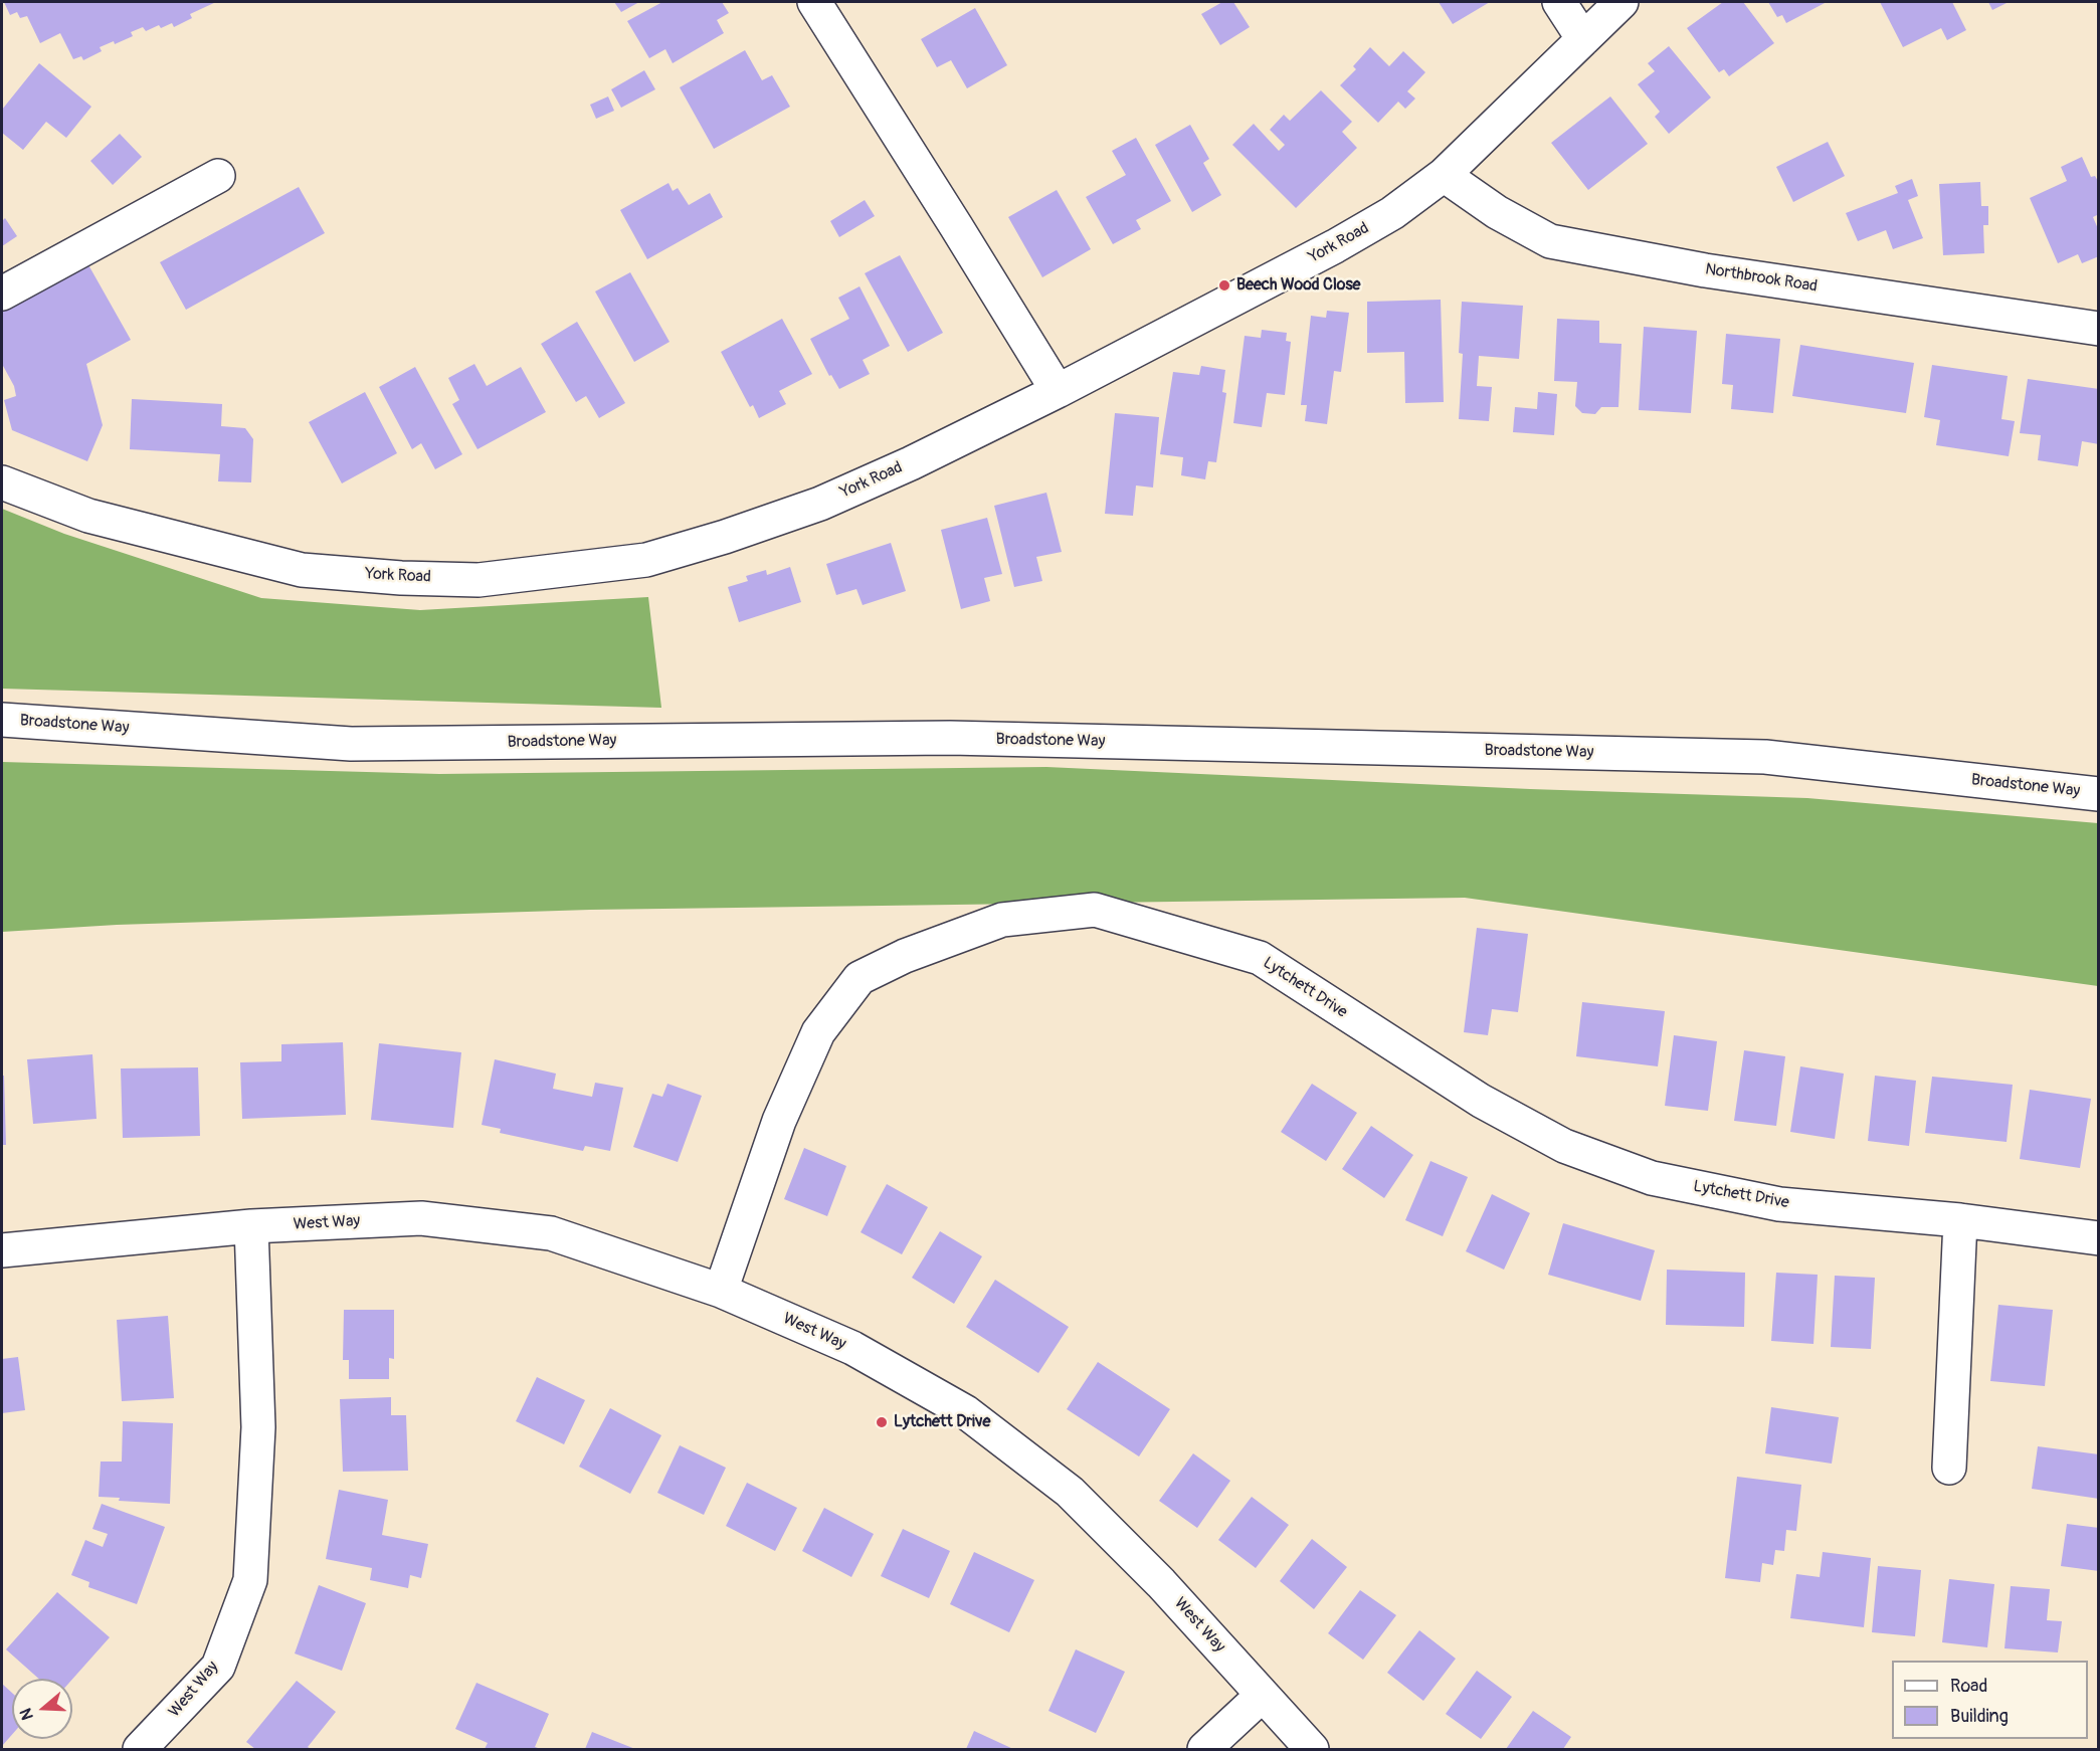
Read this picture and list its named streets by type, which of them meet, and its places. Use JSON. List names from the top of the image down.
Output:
{
  "streets": {
    "street": [
      "York Road",
      "Northbrook Road",
      "Broadstone Way",
      "Lytchett Drive",
      "West Way"
    ]
  },
  "crossings": [
    ["York Road", "Northbrook Road"],
    ["Lytchett Drive", "West Way"]
  ],
  "places": ["Beech Wood Close", "Lytchett Drive"],
  "legend": ["Road", "Building"],
  "north": "left"
}
